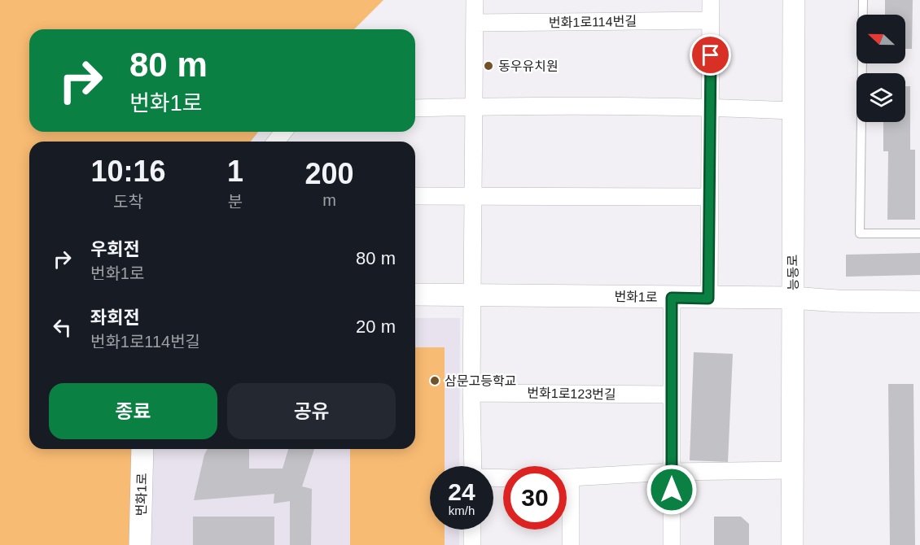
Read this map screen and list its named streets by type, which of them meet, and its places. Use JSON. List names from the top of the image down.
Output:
{
  "streets": {
    "street": [
      "번화1로114번길",
      "능동로",
      "번화1로",
      "번화1로123번길"
    ]
  },
  "crossings": [
    ["능동로", "번화1로"]
  ],
  "places": ["동우유치원", "삼문고등학교"],
  "north": "left",
  "page": {
    "turn": ["80 m", "번화1로"],
    "eta": [
      "10:16",
      "도착",
      "1",
      "분",
      "200",
      "m"
    ],
    "list": [
      {
        "name": "우회전",
        "note": "번화1로",
        "value": "80 m"
      },
      {
        "name": "좌회전",
        "note": "번화1로114번길",
        "value": "20 m"
      }
    ],
    "buttons": ["종료", "공유"],
    "speed": "24 km/h",
    "limit": "30"
  }
}
